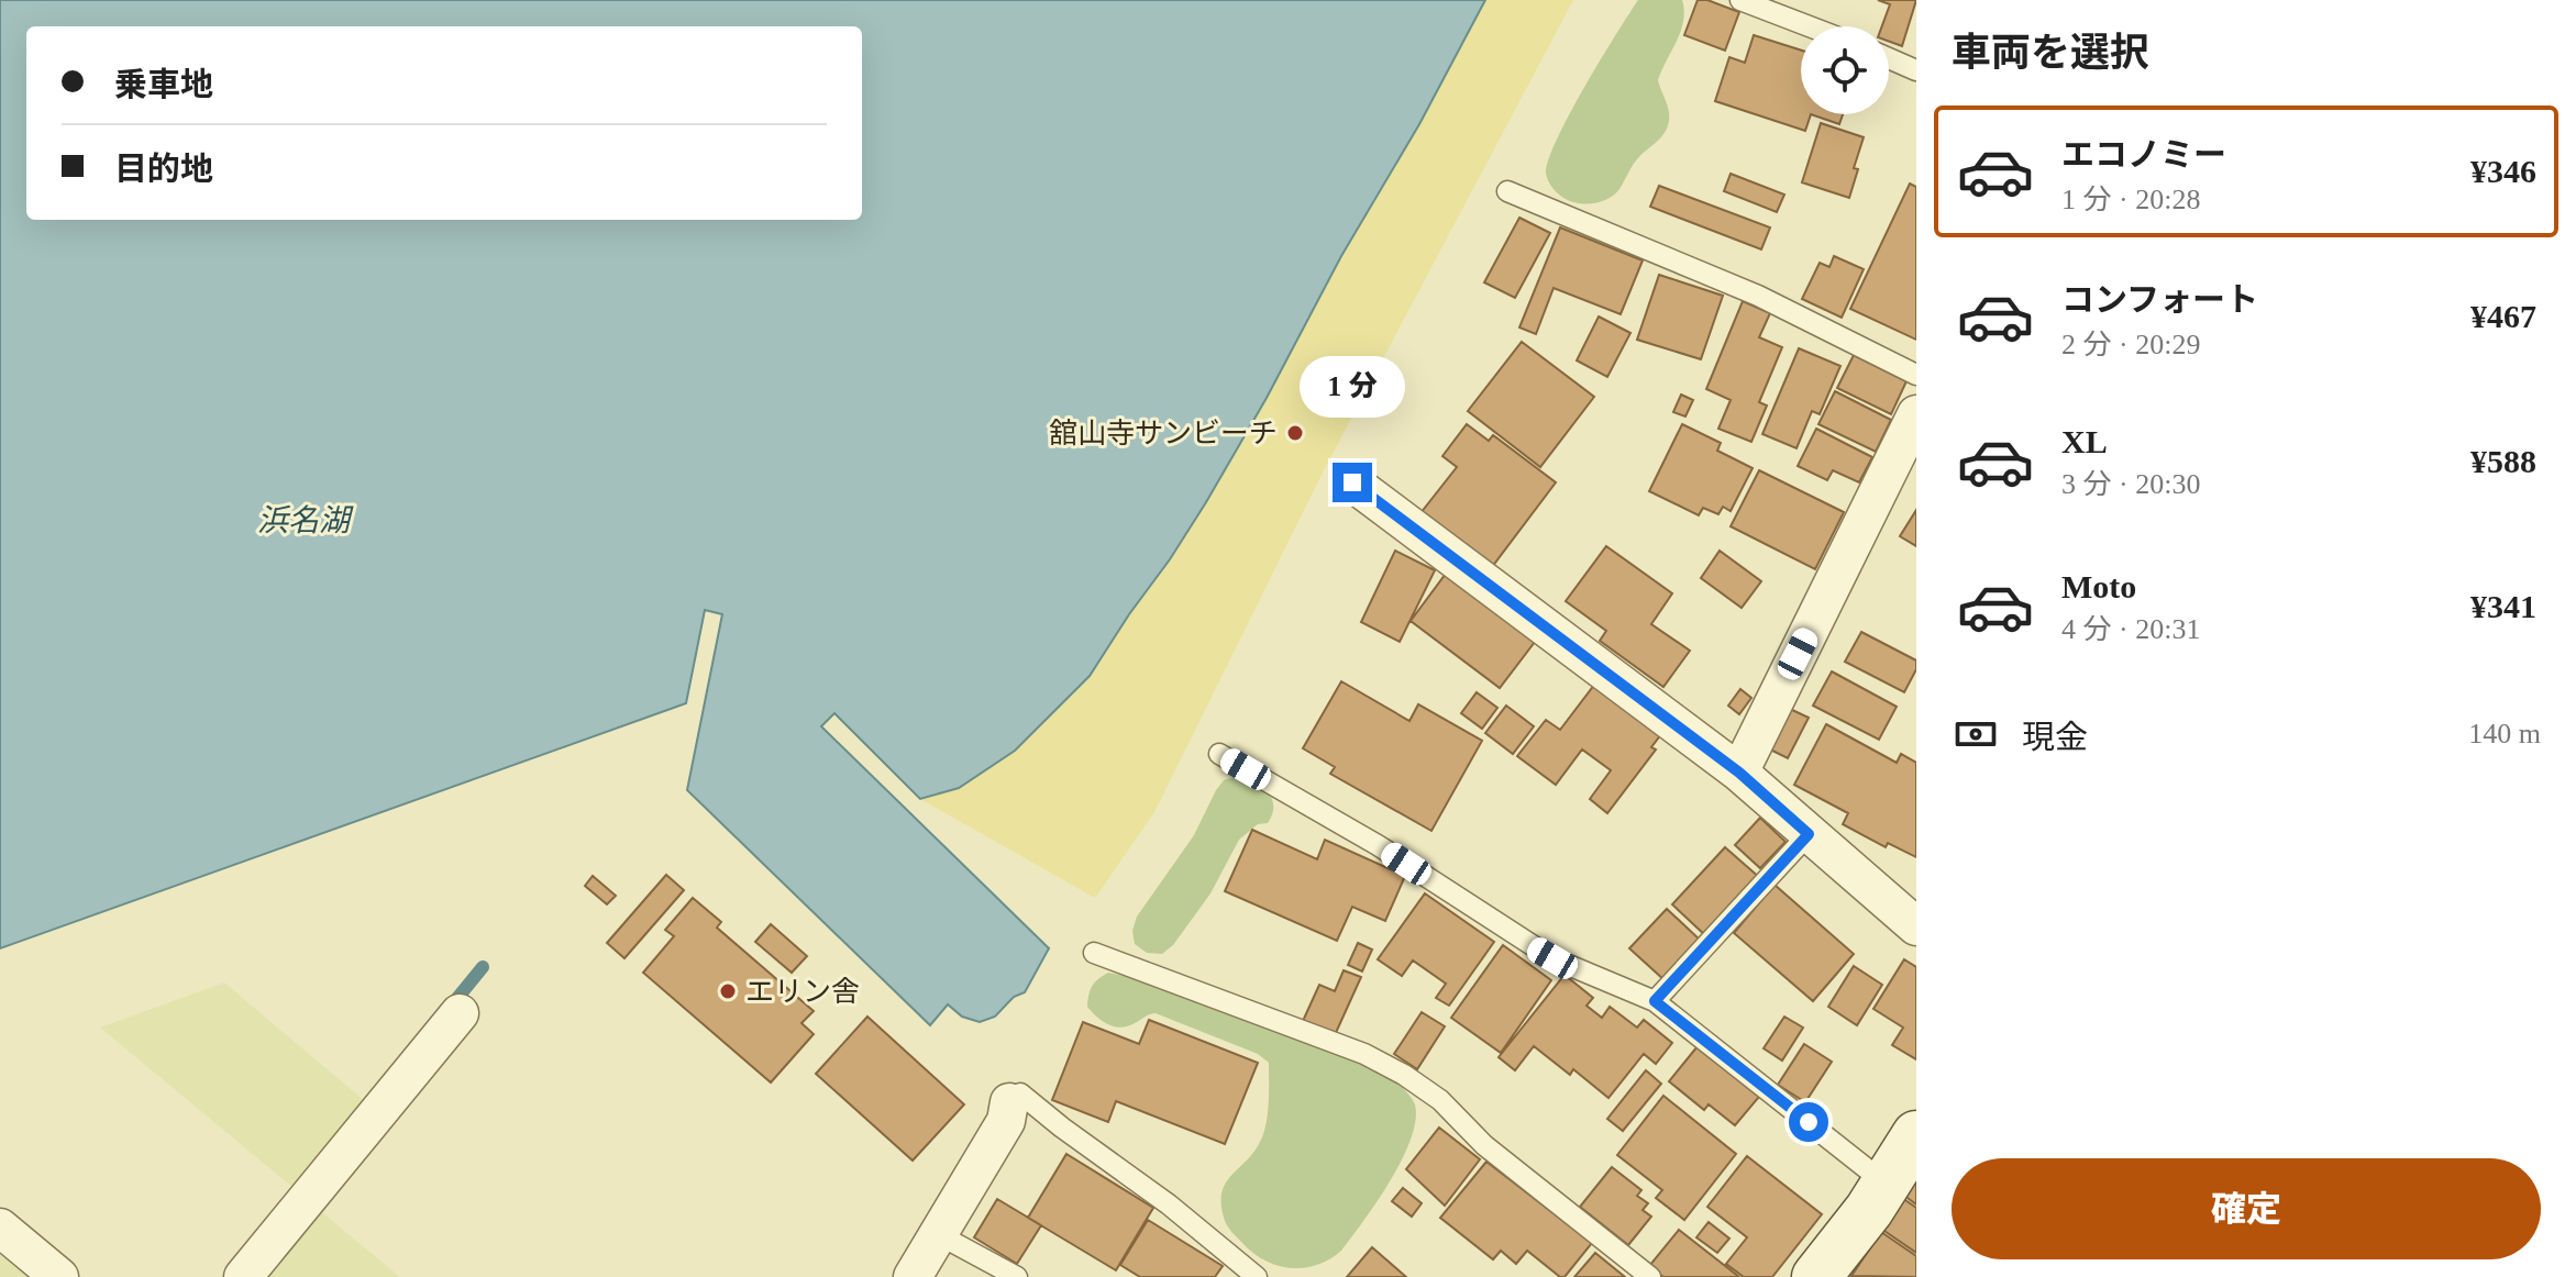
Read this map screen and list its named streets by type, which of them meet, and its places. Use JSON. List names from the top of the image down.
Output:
{
  "water": ["浜名湖"],
  "places": ["舘山寺サンビーチ", "エリン舎"],
  "page": {
    "heading": "車両を選択",
    "banner": ["乗車地", "目的地"],
    "list": [
      {
        "name": "エコノミー",
        "note": "1 分 · 20:28",
        "value": "¥346"
      },
      {
        "name": "コンフォート",
        "note": "2 分 · 20:29",
        "value": "¥467"
      },
      {
        "name": "XL",
        "note": "3 分 · 20:30",
        "value": "¥588"
      },
      {
        "name": "Moto",
        "note": "4 分 · 20:31",
        "value": "¥341"
      }
    ],
    "bubble": "1 分",
    "pay": ["現金", "140 m"],
    "buttons": "確定"
  }
}
